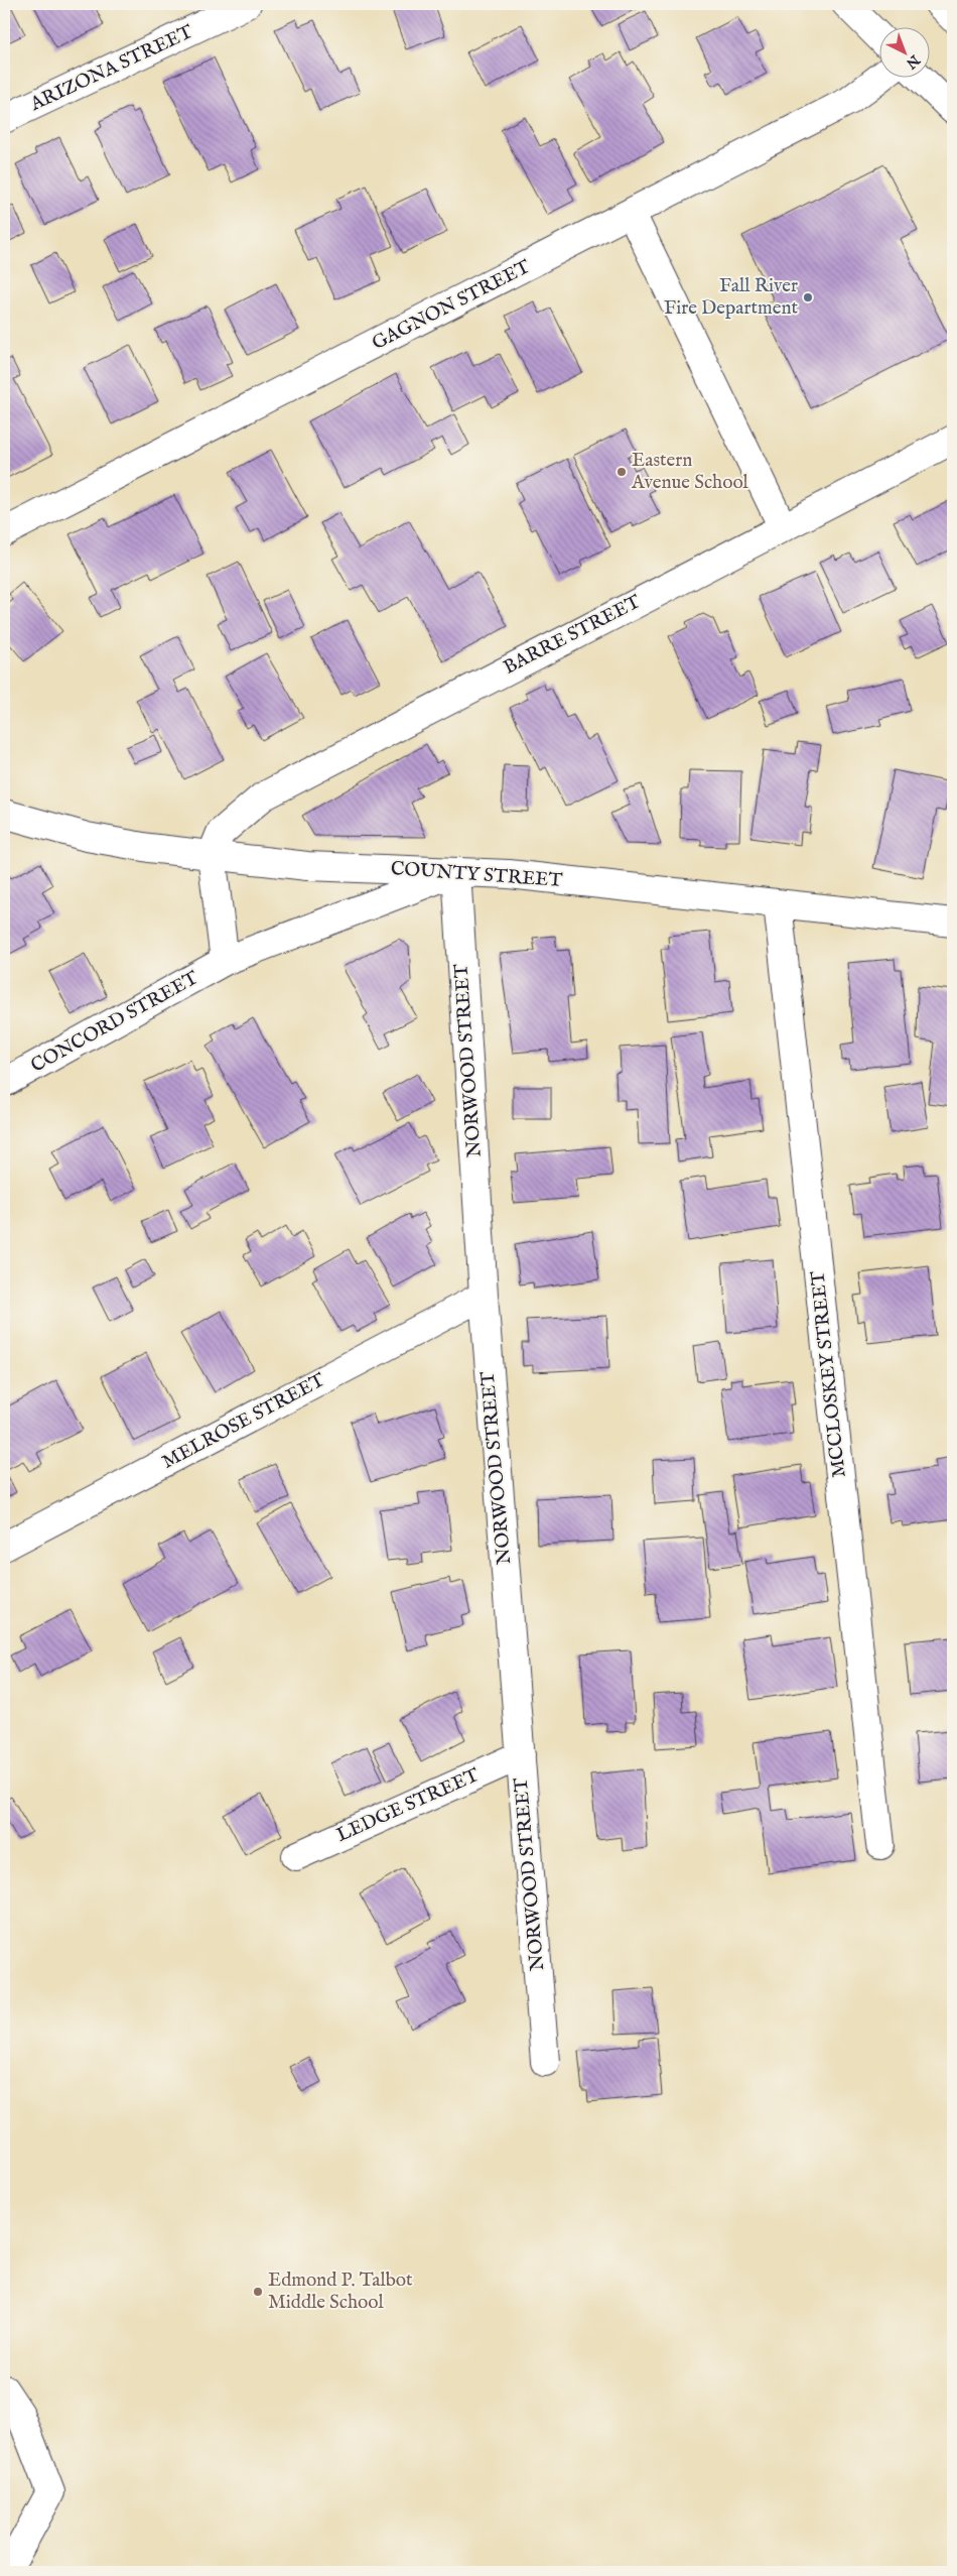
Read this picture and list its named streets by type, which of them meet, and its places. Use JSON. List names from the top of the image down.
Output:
{
  "streets": {
    "street": [
      "ARIZONA STREET",
      "GAGNON STREET",
      "BARRE STREET",
      "COUNTY STREET",
      "CONCORD STREET",
      "NORWOOD STREET",
      "MCCLOSKEY STREET",
      "MELROSE STREET",
      "LEDGE STREET"
    ]
  },
  "crossings": [
    ["BARRE STREET", "COUNTY STREET"],
    ["COUNTY STREET", "CONCORD STREET"],
    ["COUNTY STREET", "NORWOOD STREET"],
    ["COUNTY STREET", "MCCLOSKEY STREET"],
    ["CONCORD STREET", "NORWOOD STREET"],
    ["NORWOOD STREET", "MELROSE STREET"],
    ["NORWOOD STREET", "LEDGE STREET"]
  ],
  "places": ["Fall River Fire Department", "Eastern Avenue School", "Edmond P. Talbot Middle School"],
  "north": "bottom right"
}
